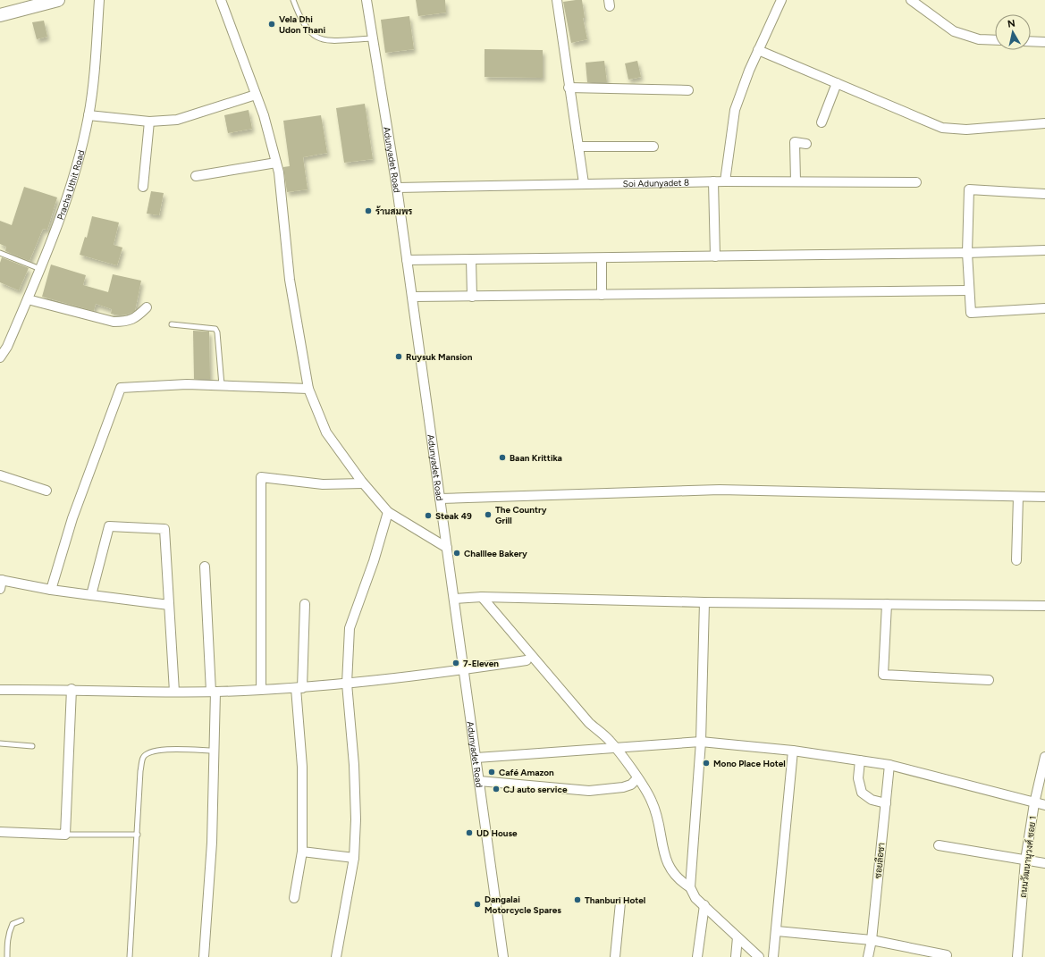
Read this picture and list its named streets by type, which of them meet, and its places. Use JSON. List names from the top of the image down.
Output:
{
  "streets": {
    "street": [
      "Adunyadet Road",
      "Soi Adunyadet 8",
      "Pracha Uthit Road",
      "ถนนวัฒนานุวงศ์ ซอย 1",
      "ซอยลือชา"
    ]
  },
  "crossings": [
    ["Adunyadet Road", "Soi Adunyadet 8"]
  ],
  "places": [
    "Vela Dhi Udon Thani",
    "ร้านสมพร",
    "Ruysuk Mansion",
    "Baan Krittika",
    "The Country Grill",
    "Steak 49",
    "Challlee Bakery",
    "7-Eleven",
    "Mono Place Hotel",
    "Café Amazon",
    "CJ auto service",
    "UD House",
    "Thanburi Hotel",
    "Dangalai Motorcycle Spares"
  ],
  "north": "top"
}
